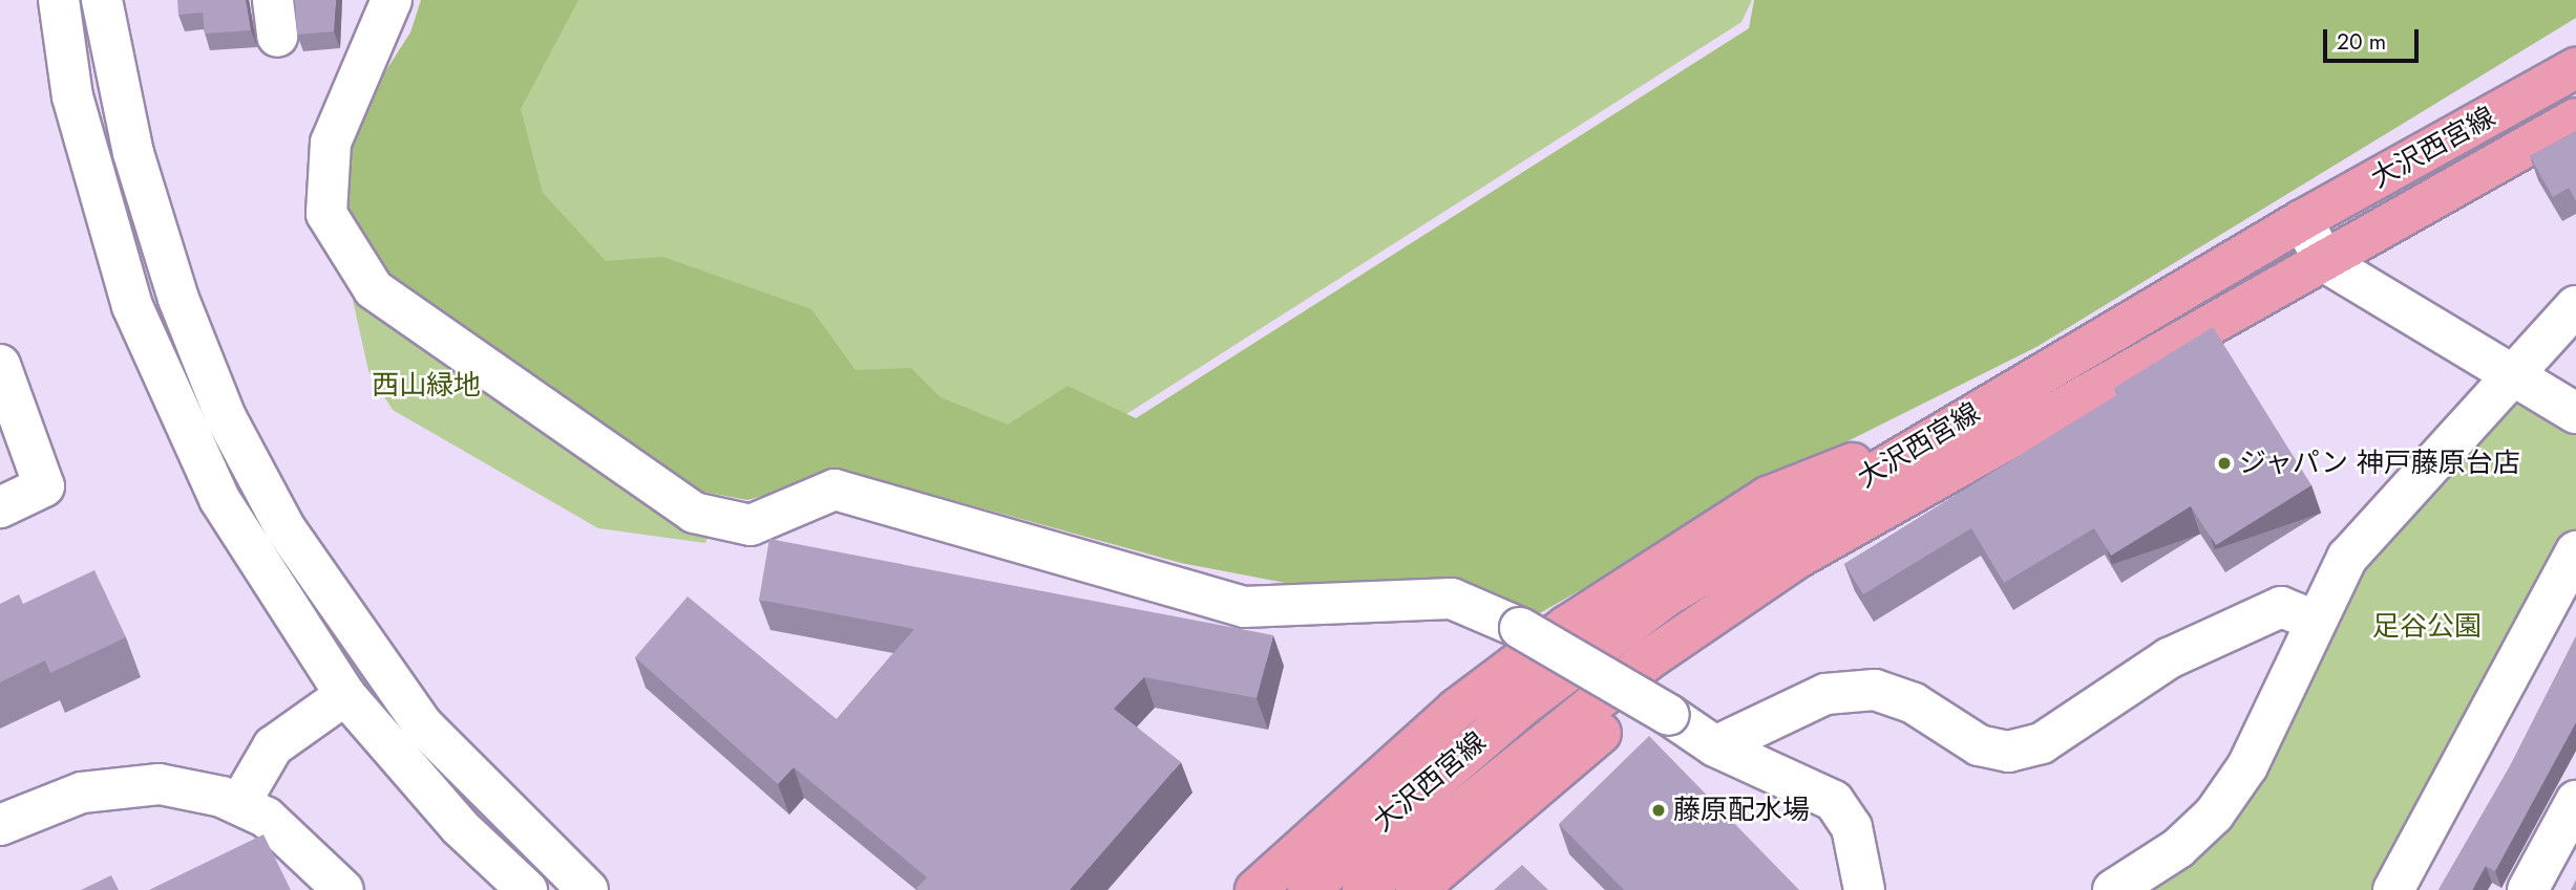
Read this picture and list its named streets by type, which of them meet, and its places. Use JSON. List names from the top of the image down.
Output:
{
  "streets": {
    "main road": ["大沢西宮線"]
  },
  "parks": ["西山緑地", "足谷公園"],
  "places": ["ジャパン 神戸藤原台店", "藤原配水場"],
  "scale_bar": "20 m"
}
